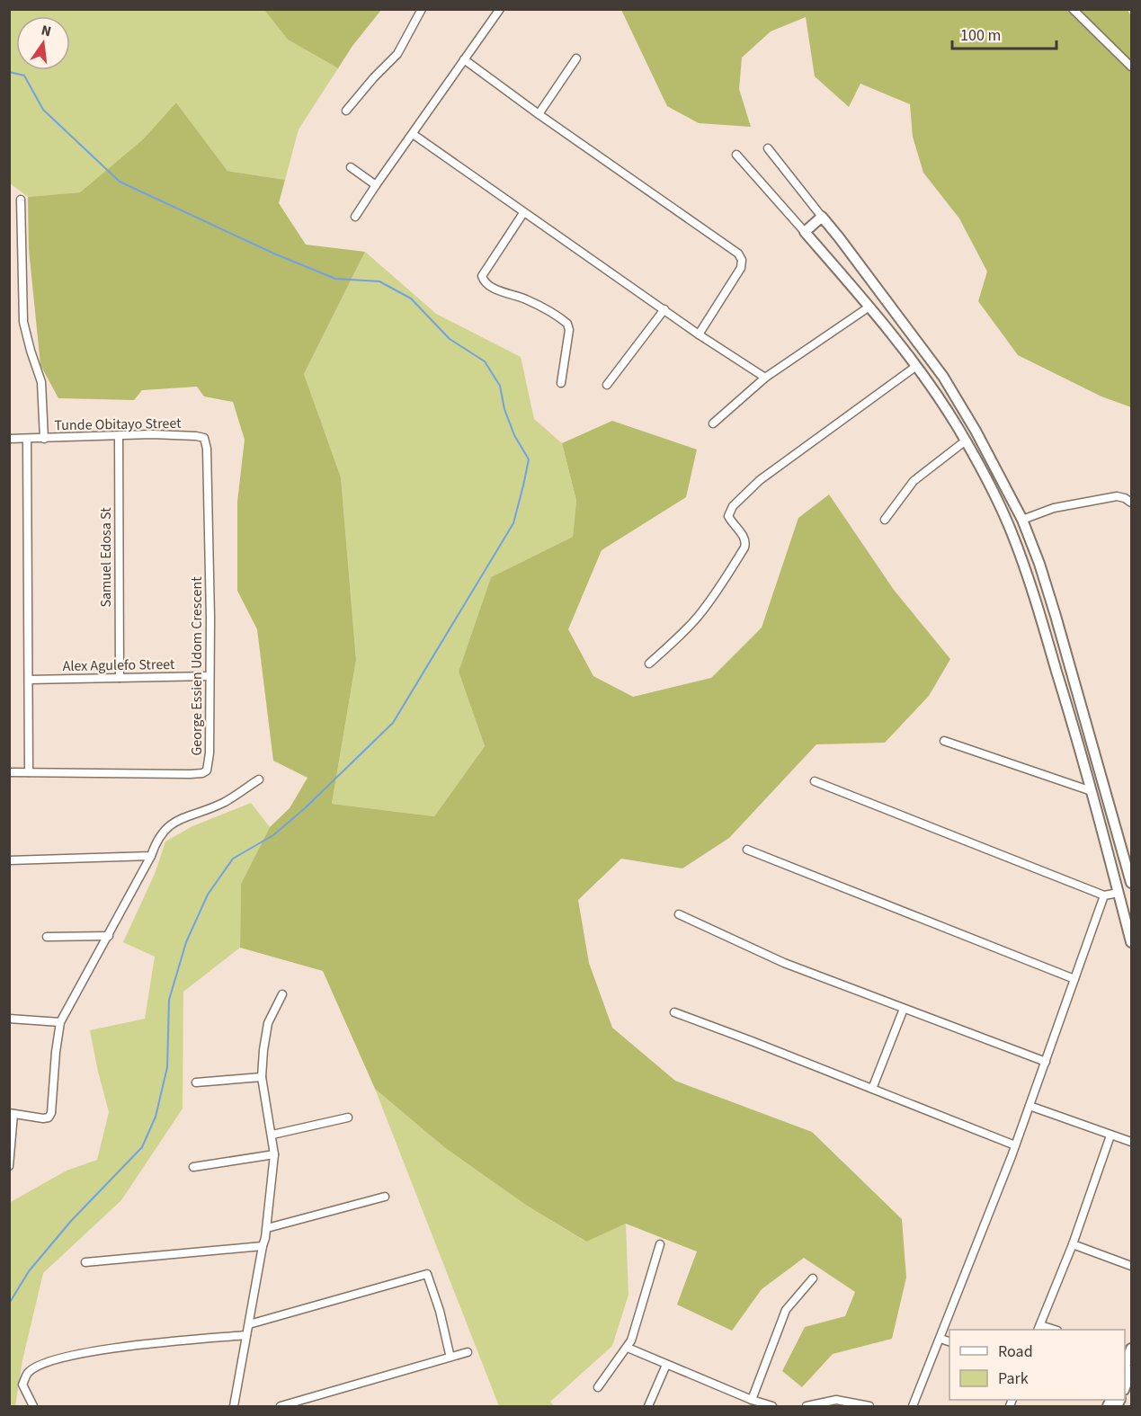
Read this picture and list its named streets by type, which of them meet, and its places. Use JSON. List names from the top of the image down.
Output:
{
  "streets": {
    "street": [
      "Tunde Obitayo Street",
      "Samuel Edosa St",
      "Alex Agulefo Street",
      "George Essien Udom Crescent"
    ]
  },
  "crossings": [
    ["Tunde Obitayo Street", "Samuel Edosa St"],
    ["Tunde Obitayo Street", "George Essien Udom Crescent"],
    ["Samuel Edosa St", "Alex Agulefo Street"],
    ["Alex Agulefo Street", "George Essien Udom Crescent"]
  ],
  "legend": ["Road", "Park"],
  "scale_bar": "100 m",
  "north": "top"
}
